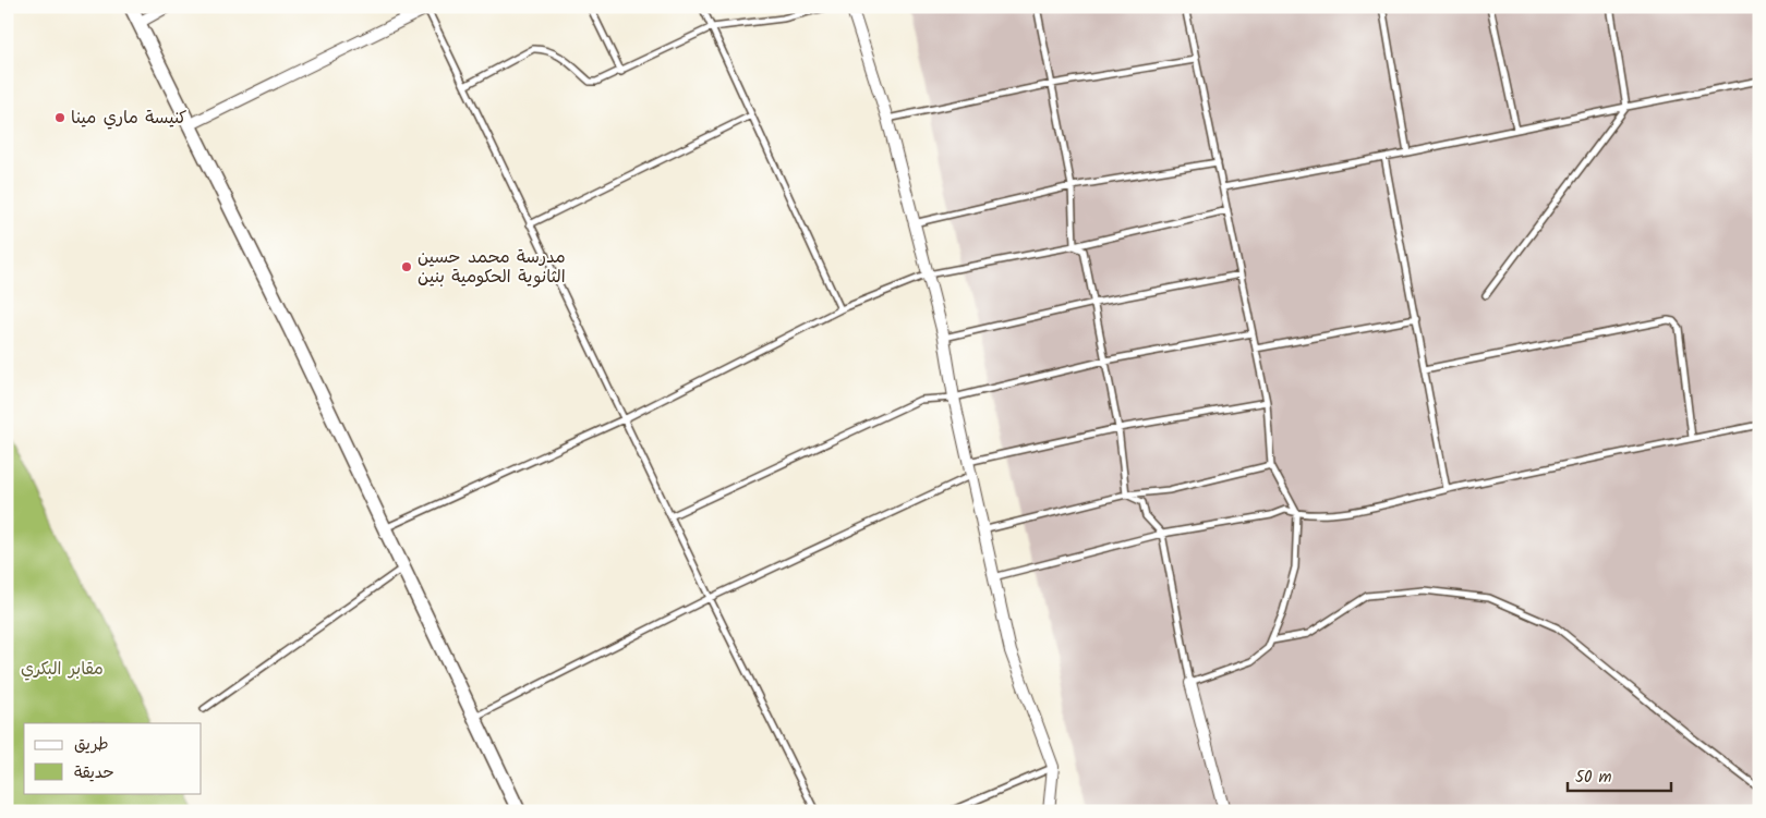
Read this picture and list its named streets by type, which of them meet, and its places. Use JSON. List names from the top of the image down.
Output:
{
  "parks": ["مقابر البكري"],
  "places": ["كنيسة ماري مينا", "مدرسة محمد حسين الثانوية الحكومية بنين"],
  "legend": ["طريق", "حديقة"],
  "scale_bar": "50 m"
}
